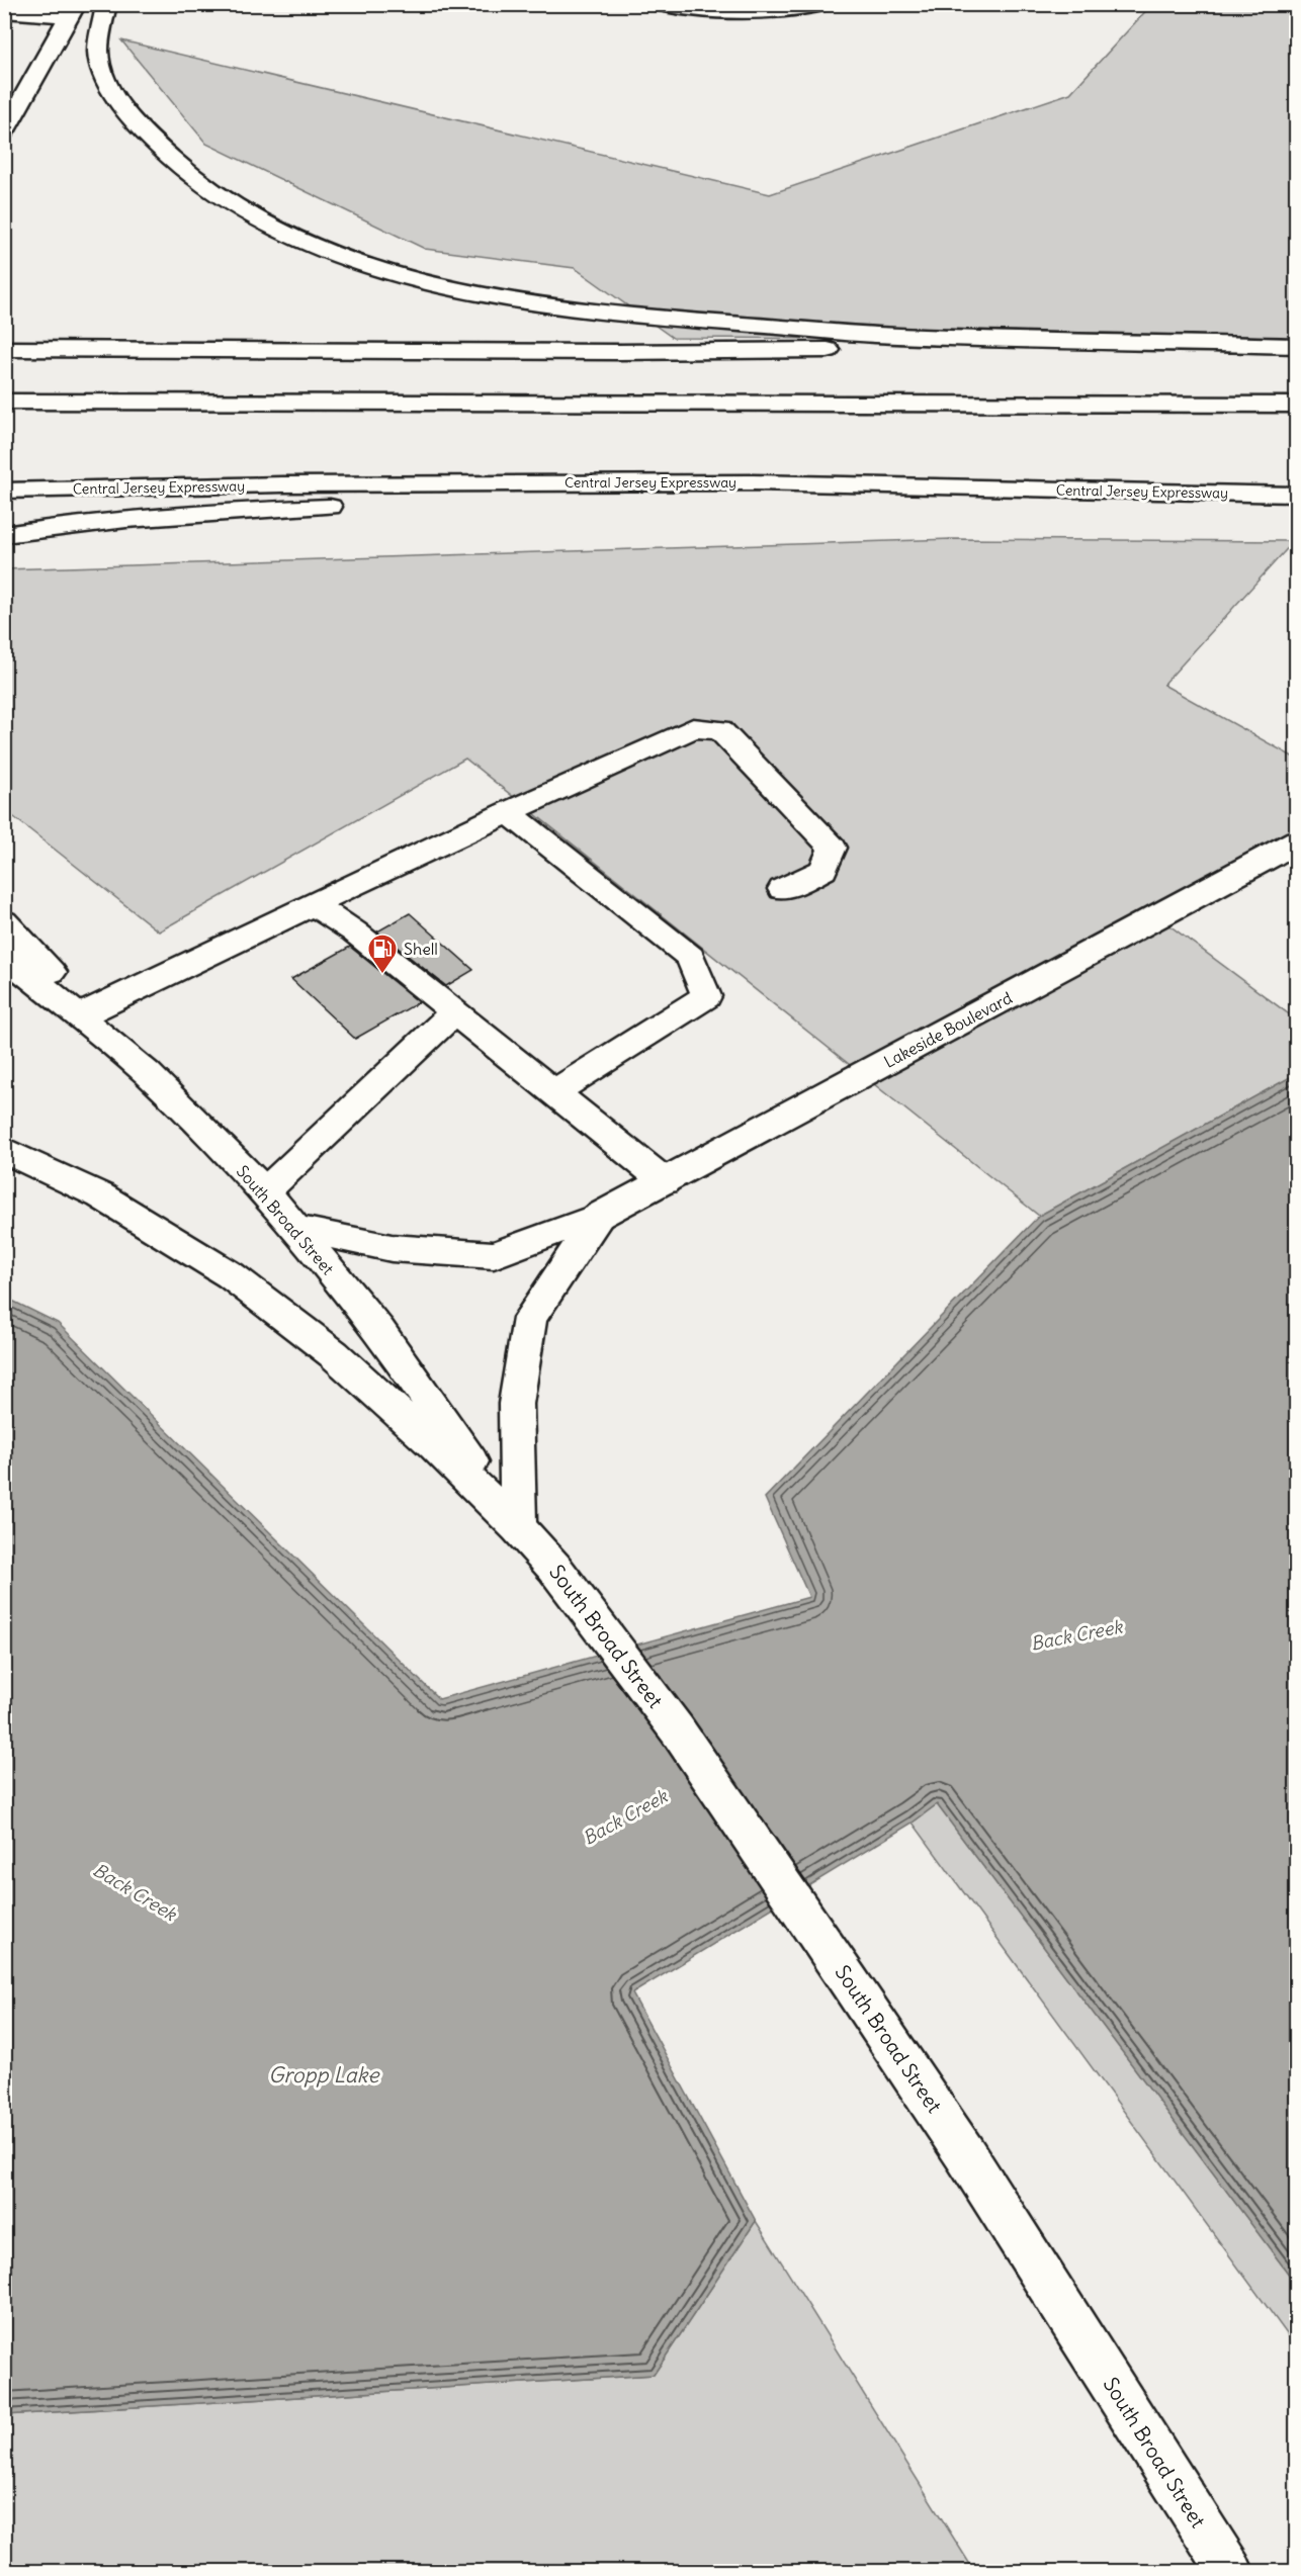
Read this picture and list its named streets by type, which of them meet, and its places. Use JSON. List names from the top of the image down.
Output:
{
  "streets": {
    "main road": ["Central Jersey Expressway", "Lakeside Boulevard", "South Broad Street"]
  },
  "crossings": [
    ["Lakeside Boulevard", "South Broad Street"]
  ],
  "water": ["Back Creek", "Gropp Lake"],
  "places": {
    "fuel station": ["Shell"]
  }
}
